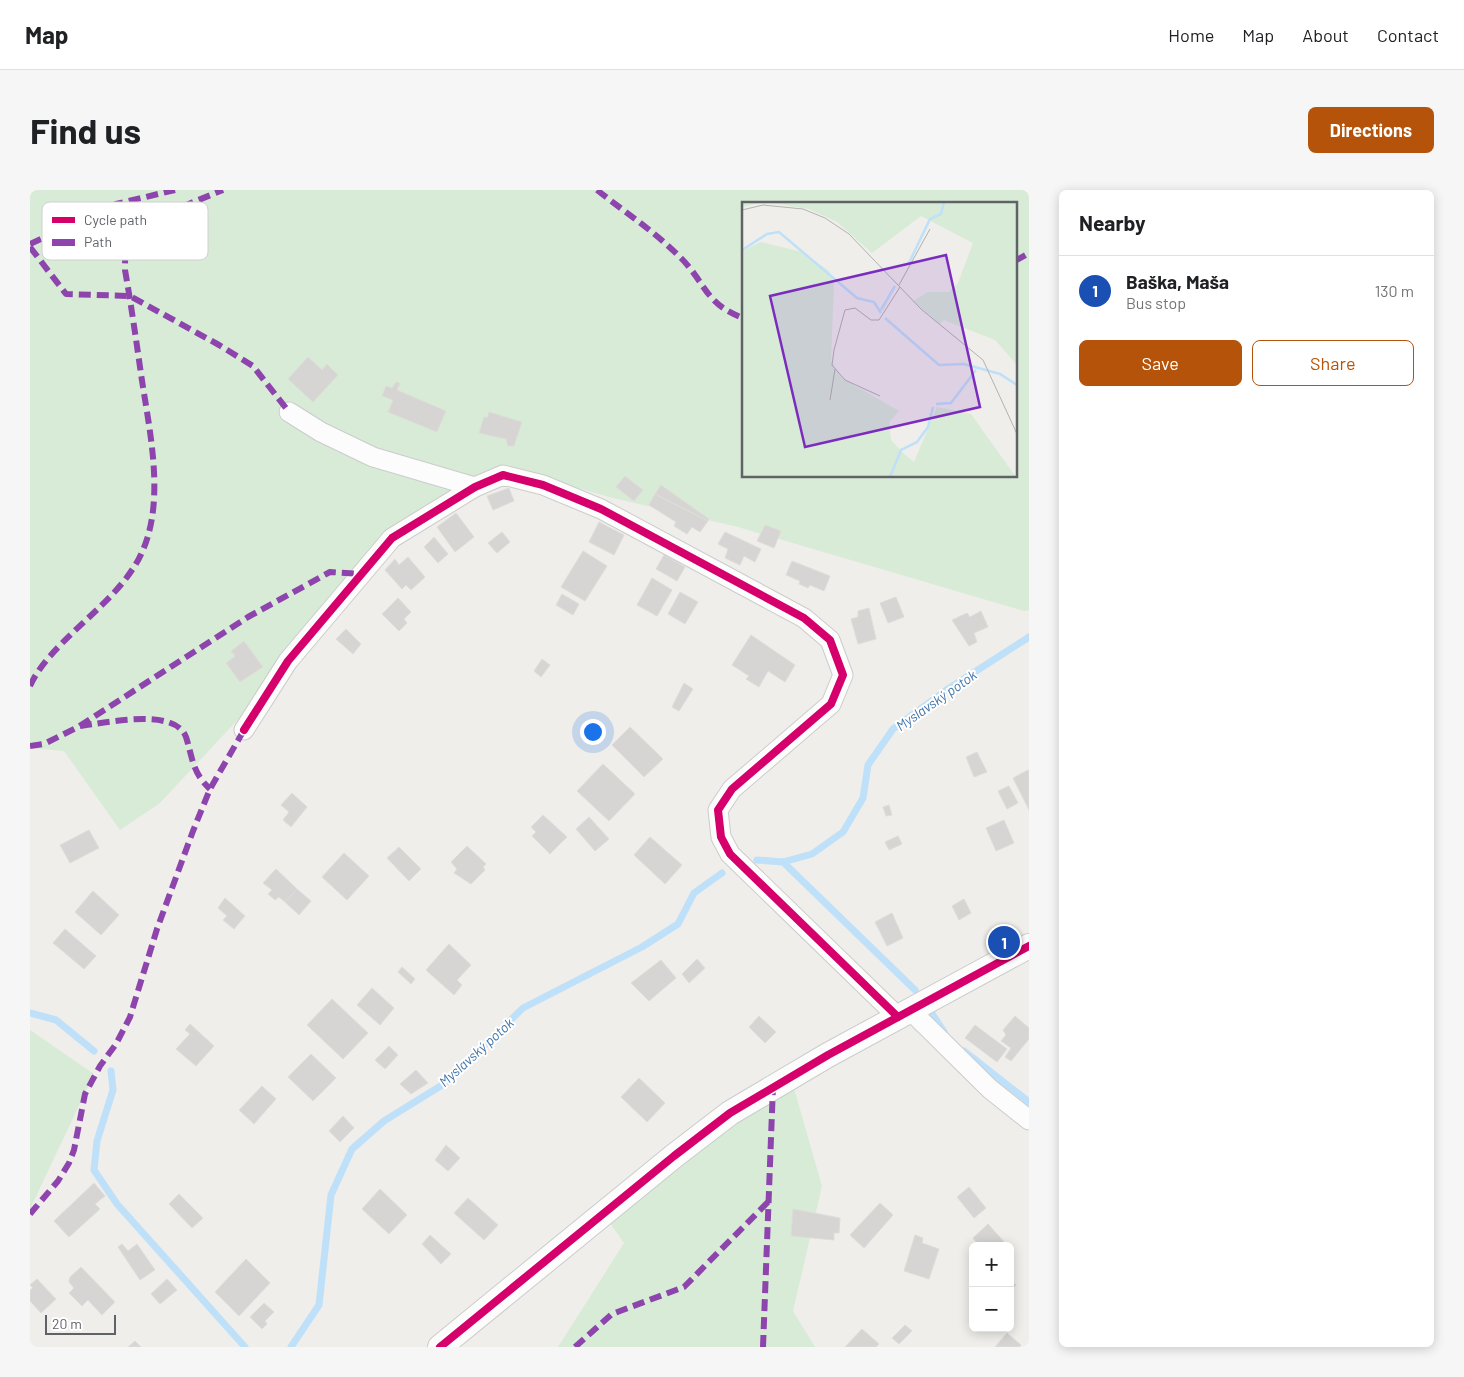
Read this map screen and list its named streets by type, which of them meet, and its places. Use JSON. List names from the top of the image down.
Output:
{
  "water": ["Myslavský potok"],
  "legend": ["Cycle path", "Path"],
  "scale_bar": "20 m",
  "page": {
    "header": "Map",
    "nav": [
      "Home",
      "Map",
      "About",
      "Contact"
    ],
    "buttons": [
      "Directions",
      ["Save", "Share"]
    ],
    "title": "Find us",
    "heading": "Nearby",
    "list": [
      {
        "mark": "1",
        "name": "Baška, Maša",
        "note": "Bus stop",
        "value": "130 m"
      }
    ],
    "pins": "1",
    "map_buttons": ["+", "−"],
    "scale": "20 m"
  }
}
